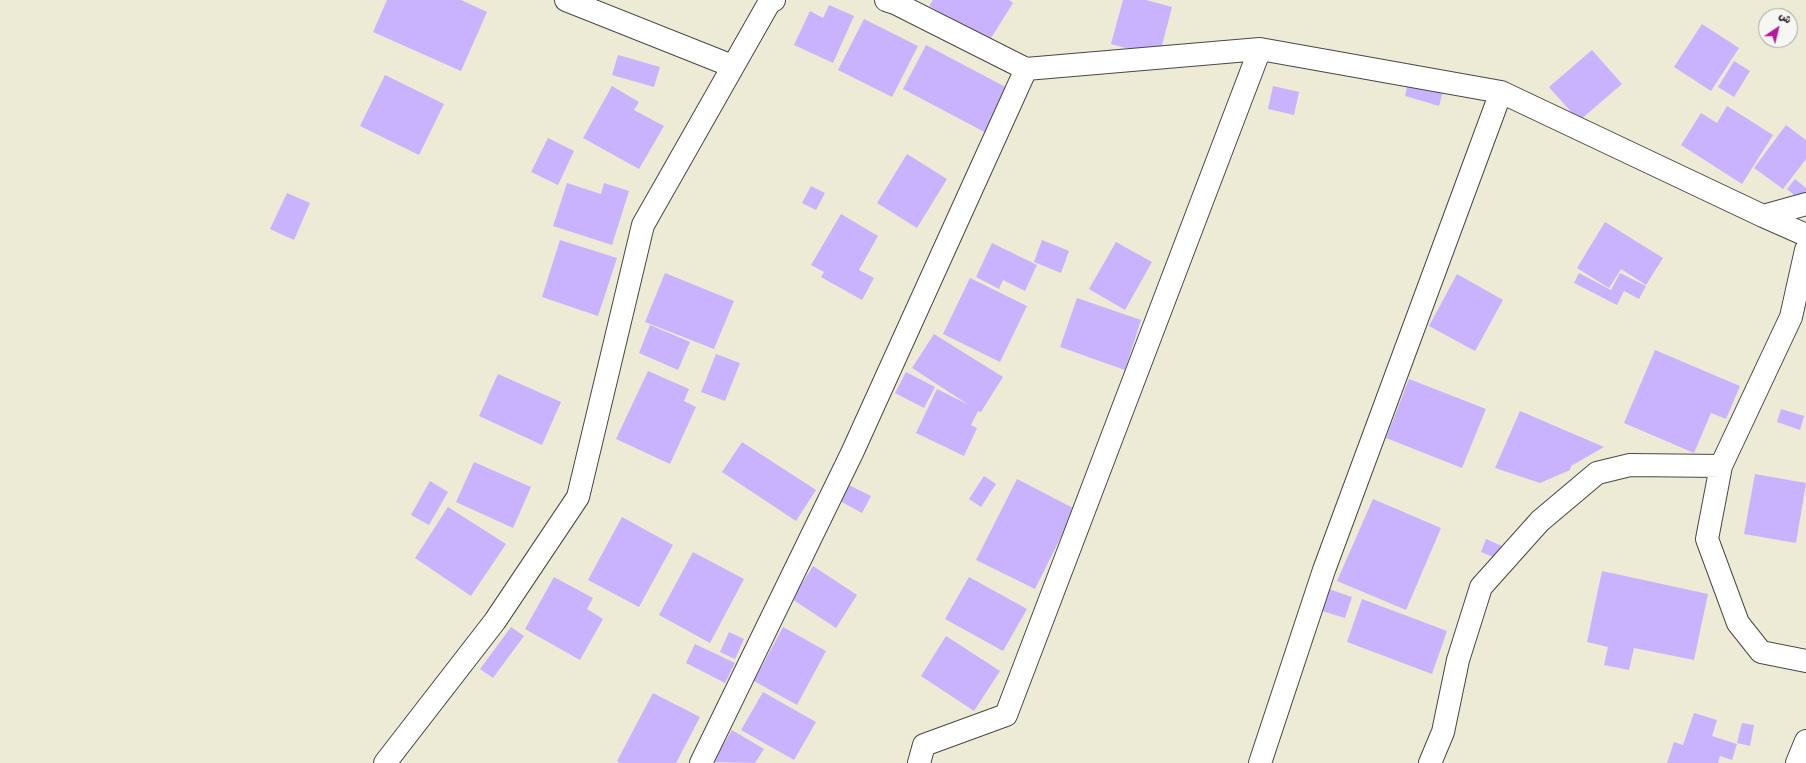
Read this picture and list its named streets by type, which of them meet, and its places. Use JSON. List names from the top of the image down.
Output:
{
  "north": "top right"
}
